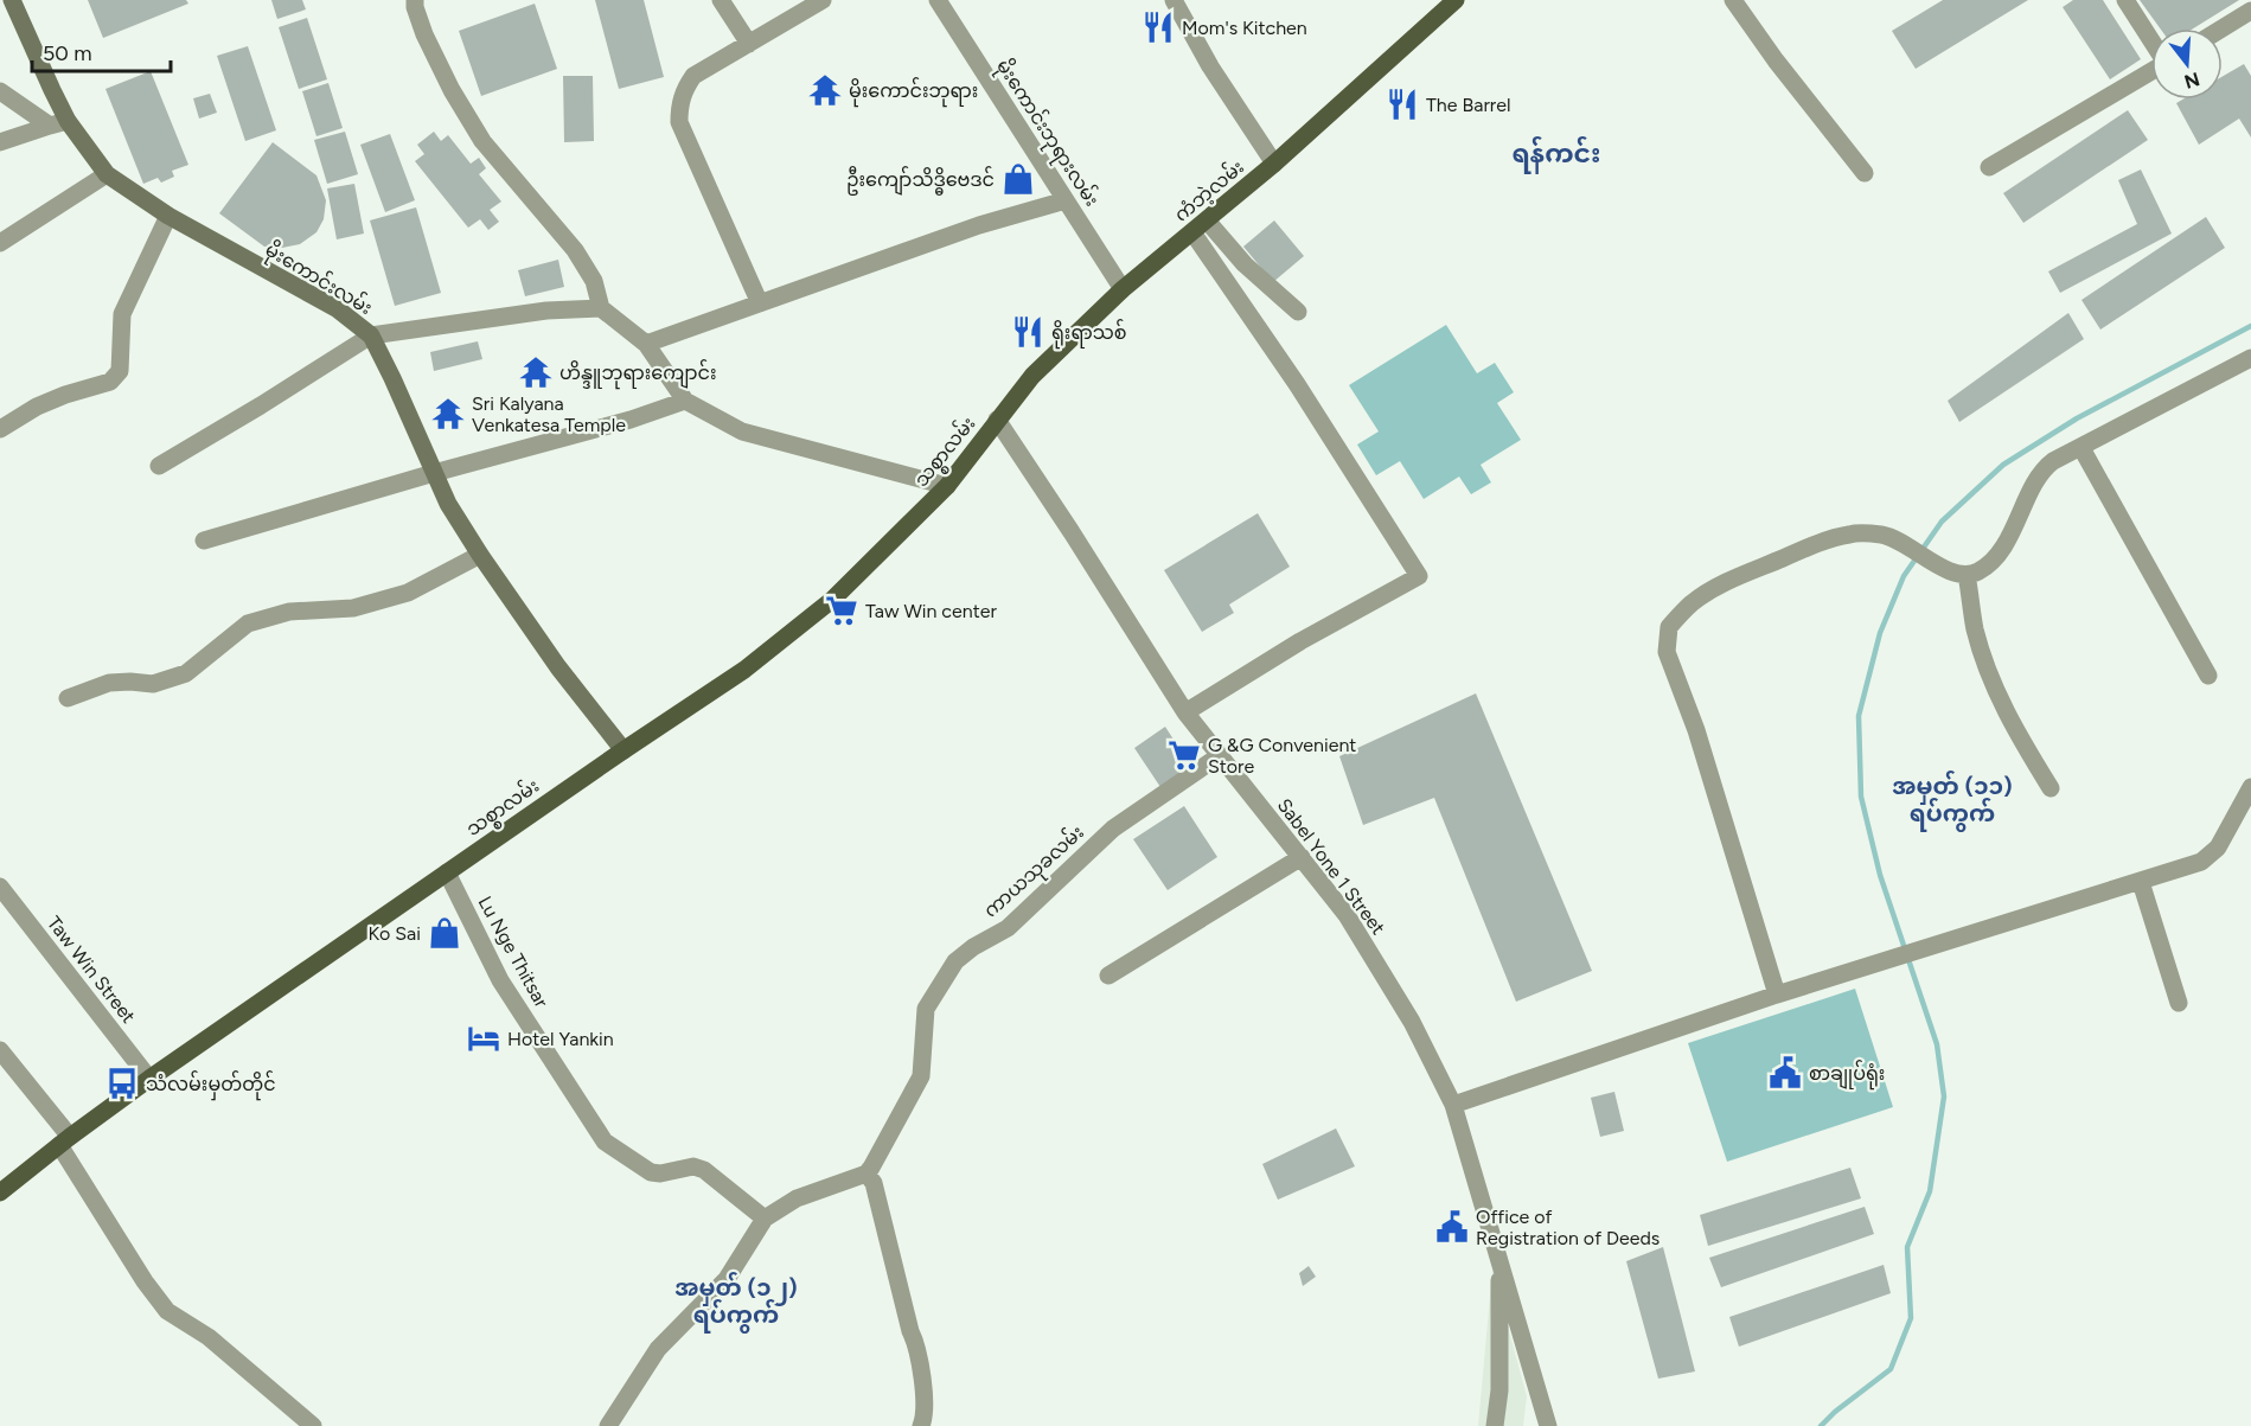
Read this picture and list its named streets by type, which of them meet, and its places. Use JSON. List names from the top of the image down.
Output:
{
  "streets": {
    "main road": ["ကံဘဲ့လမ်း", "မိုးကောင်းလမ်း", "သစ္စာလမ်း"],
    "street": [
      "မိုးကောင်းဘုရားလမ်း",
      "Sabel Yone 1 Street",
      "ကာယသုခလမ်း",
      "Lu Nge Thitsar",
      "Taw Win Street"
    ]
  },
  "crossings": [
    ["မိုးကောင်းဘုရားလမ်း", "ကံဘဲ့လမ်း"],
    ["ကံဘဲ့လမ်း", "သစ္စာလမ်း"],
    ["ကံဘဲ့လမ်း", "Sabel Yone 1 Street"],
    ["မိုးကောင်းလမ်း", "သစ္စာလမ်း"],
    ["သစ္စာလမ်း", "Sabel Yone 1 Street"],
    ["သစ္စာလမ်း", "Lu Nge Thitsar"],
    ["သစ္စာလမ်း", "Taw Win Street"],
    ["Sabel Yone 1 Street", "ကာယသုခလမ်း"]
  ],
  "districts": ["ရန်ကင်း", "အမှတ် (၁၁) ရပ်ကွက်", "အမှတ် (၁၂) ရပ်ကွက်"],
  "places": {
    "restaurant": ["Mom's Kitchen", "The Barrel", "ရိုးရာသစ်"],
    "temple": ["မိုးကောင်းဘုရား", "ဟိန္ဒူဘုရားကျောင်း", "Sri Kalyana Venkatesa Temple"],
    "shop": ["ဦးကျော်သိဒ္ဓိဗေဒင်", "Ko Sai"],
    "supermarket": ["Taw Win center", "G &G Convenient Store"],
    "hotel": ["Hotel Yankin"],
    "public building": ["စာချုပ်ရုံး", "Office of Registration of Deeds"],
    "bus stop": ["သံလမ်းမှတ်တိုင်"]
  },
  "scale_bar": "50 m",
  "north": "bottom"
}
